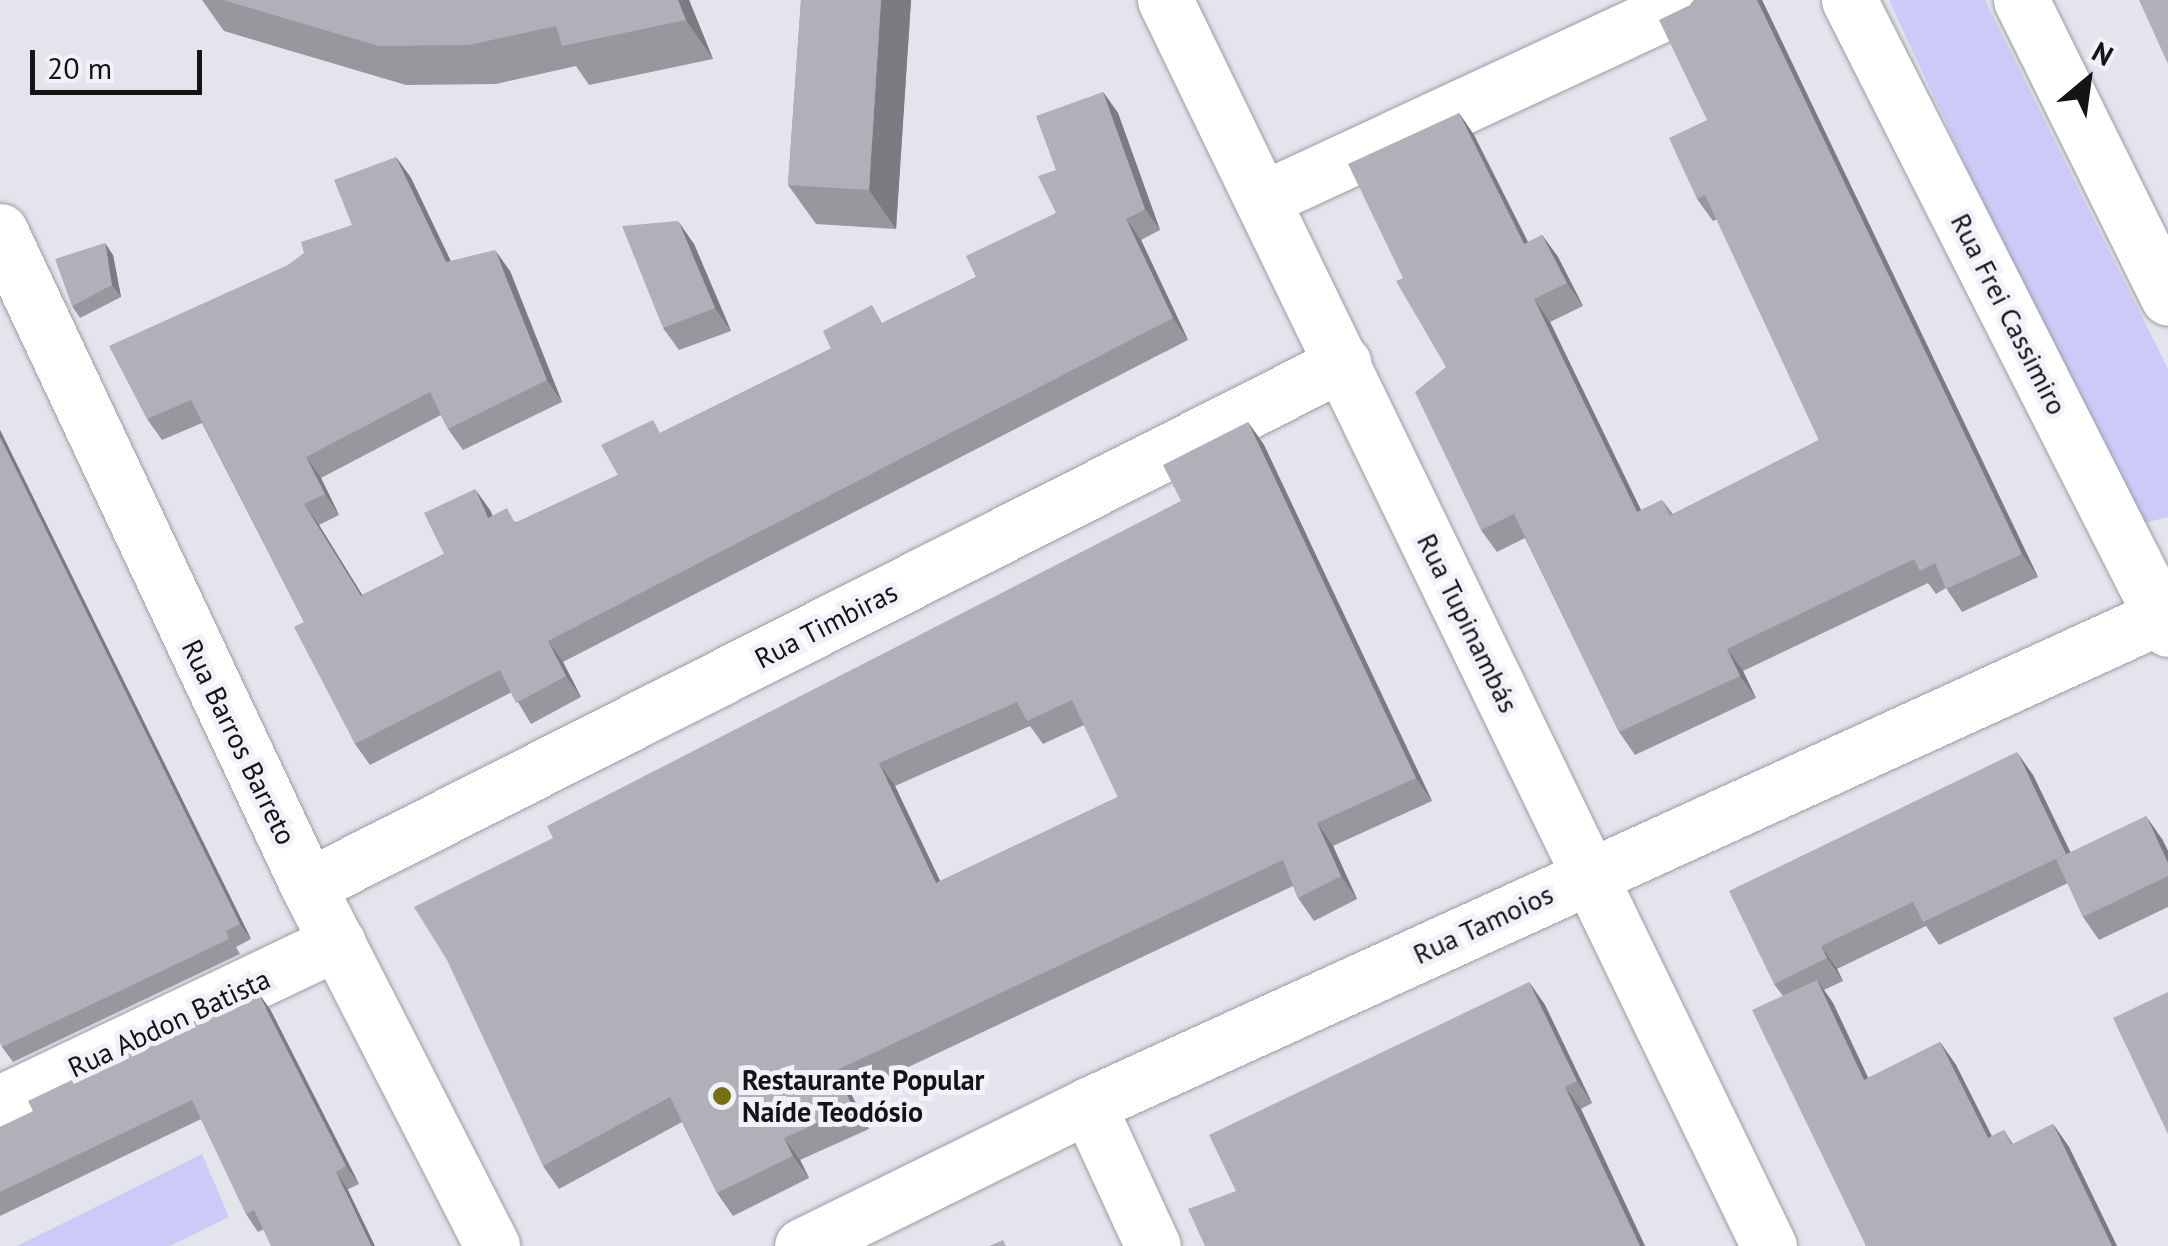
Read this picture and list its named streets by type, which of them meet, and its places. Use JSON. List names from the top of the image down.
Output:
{
  "streets": {
    "street": [
      "Rua Frei Cassimiro",
      "Rua Tupinambás",
      "Rua Timbiras",
      "Rua Barros Barreto",
      "Rua Tamoios",
      "Rua Abdon Batista"
    ]
  },
  "crossings": [
    ["Rua Frei Cassimiro", "Rua Tamoios"],
    ["Rua Tupinambás", "Rua Timbiras"],
    ["Rua Tupinambás", "Rua Tamoios"],
    ["Rua Timbiras", "Rua Barros Barreto"],
    ["Rua Barros Barreto", "Rua Abdon Batista"]
  ],
  "places": ["Restaurante Popular Naíde Teodósio"],
  "scale_bar": "20 m",
  "north": "top right"
}
